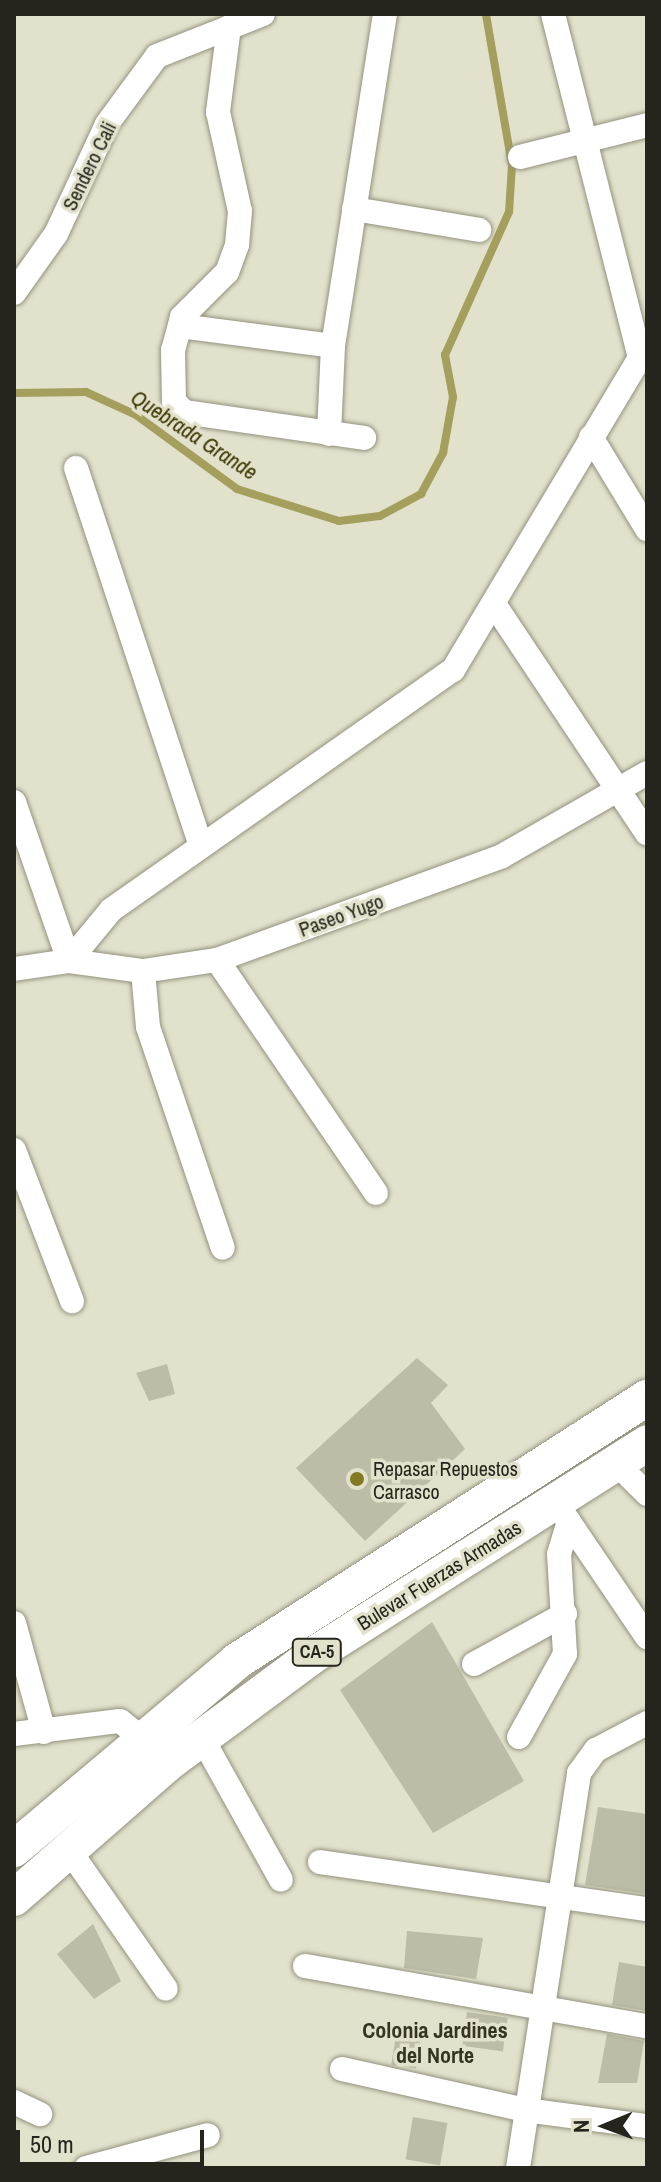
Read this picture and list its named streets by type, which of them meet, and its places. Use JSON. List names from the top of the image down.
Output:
{
  "streets": {
    "highway": ["Bulevar Fuerzas Armadas", "CA-5"],
    "street": ["Sendero Cali", "Paseo Yugo"]
  },
  "districts": ["Colonia Jardines del Norte"],
  "water": ["Quebrada Grande"],
  "places": ["Repasar Repuestos Carrasco"],
  "scale_bar": "50 m",
  "north": "left"
}
